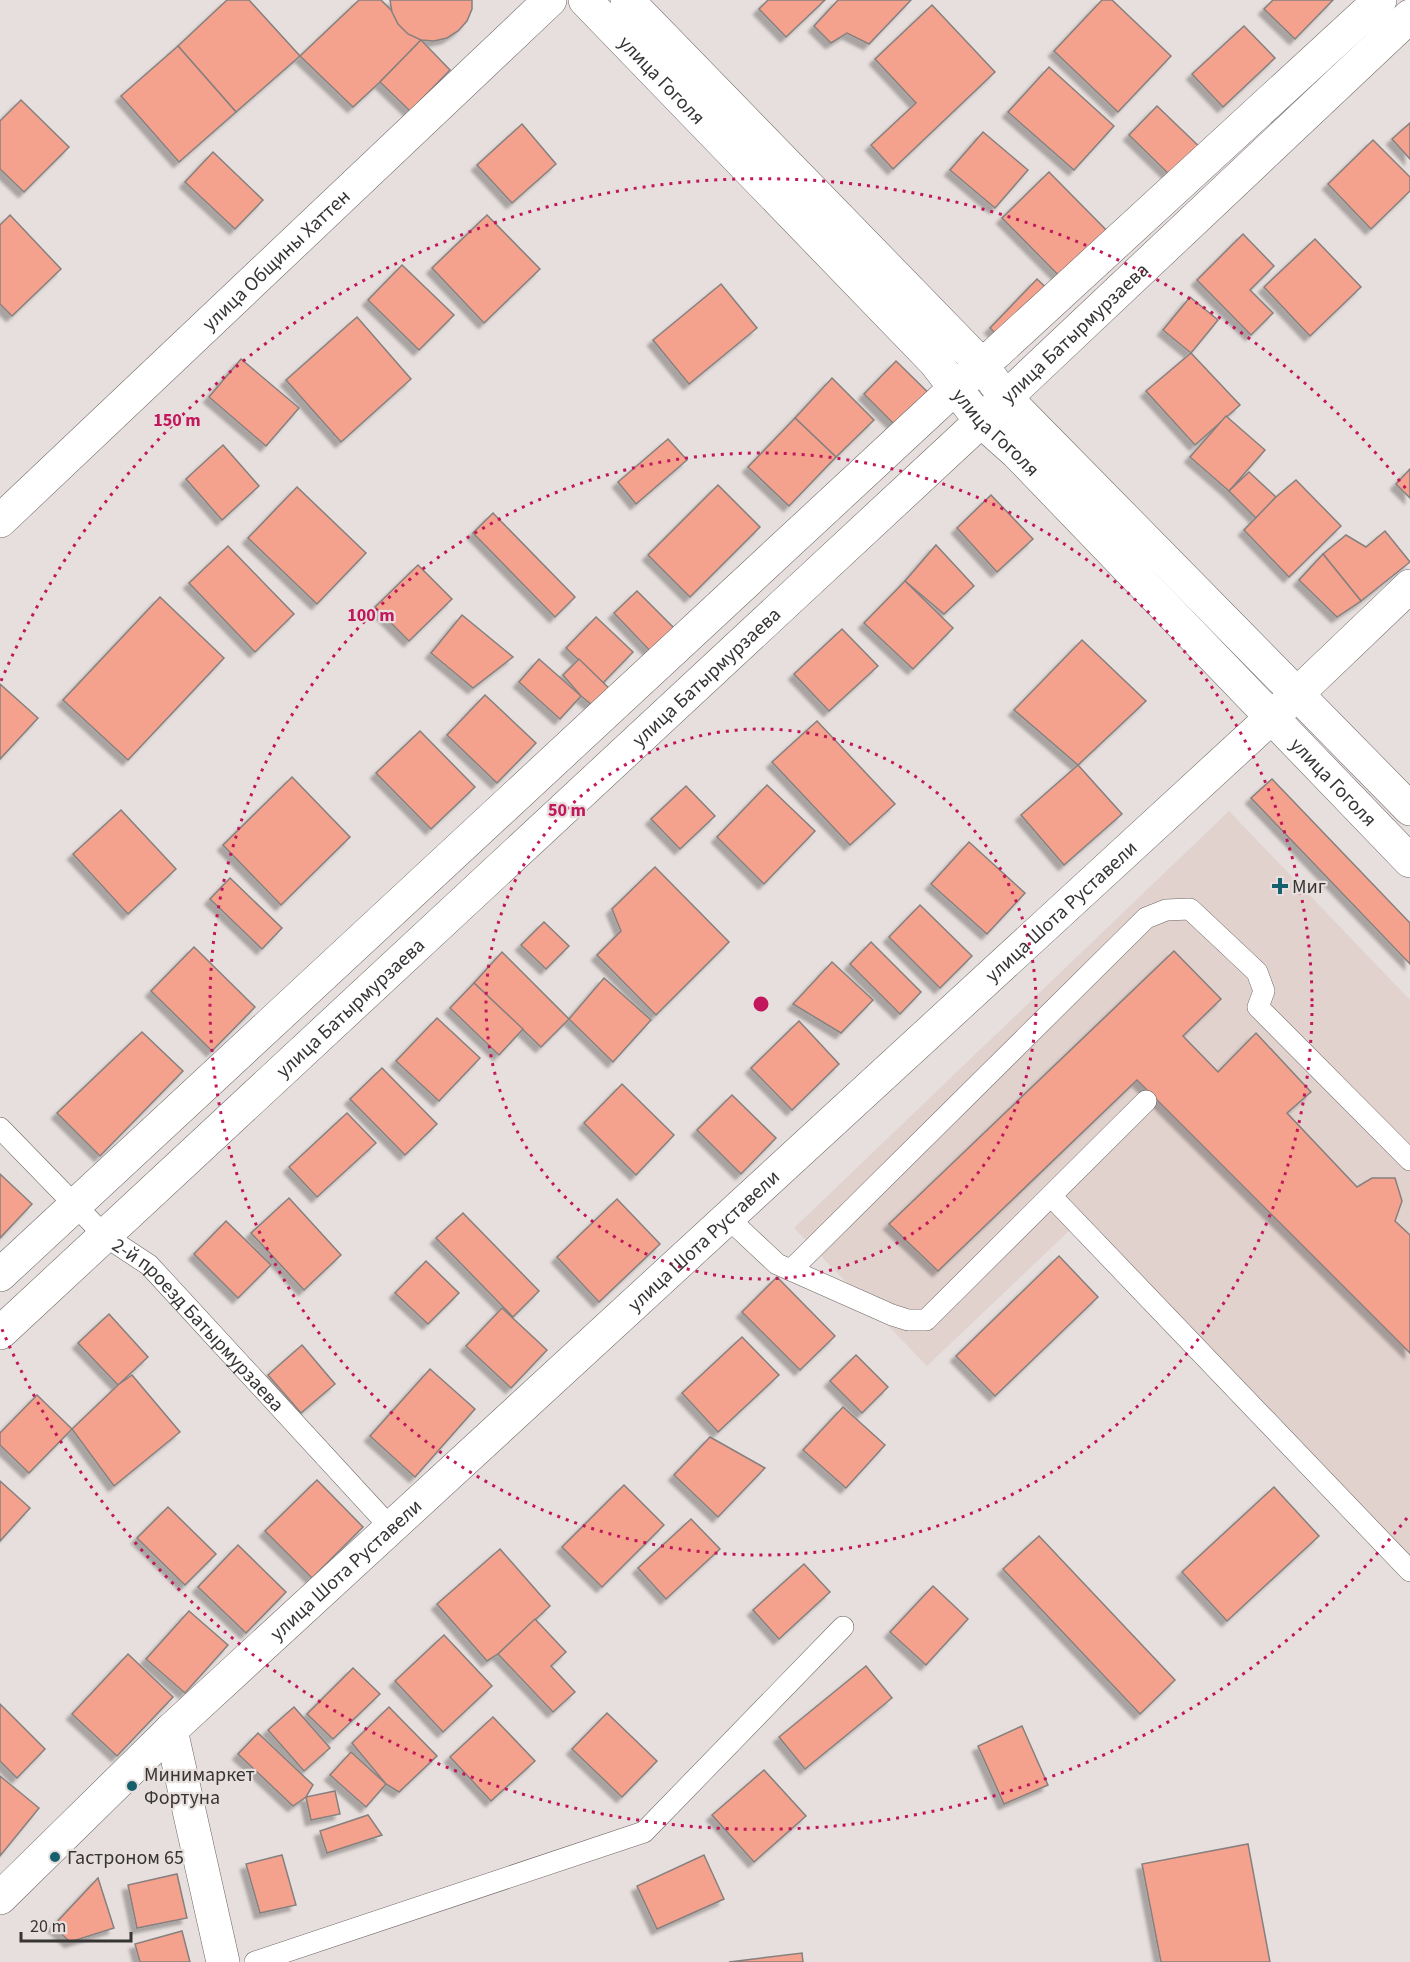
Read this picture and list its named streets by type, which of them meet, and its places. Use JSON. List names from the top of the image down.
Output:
{
  "streets": {
    "street": [
      "улица Гоголя",
      "улица Общины Хаттен",
      "улица Батырмурзаева",
      "улица Шота Руставели"
    ],
    "lane": ["2-й проезд Батырмурзаева"]
  },
  "crossings": [
    ["улица Гоголя", "улица Батырмурзаева"],
    ["улица Гоголя", "улица Шота Руставели"],
    ["улица Батырмурзаева", "2-й проезд Батырмурзаева"],
    ["улица Шота Руставели", "2-й проезд Батырмурзаева"]
  ],
  "places": {
    "health": ["Миг"],
    "other": ["Минимаркет Фортуна", "Гастроном 65"]
  },
  "scale_bar": "20 m",
  "rings": ["150 m", "100 m", "50 m"]
}
